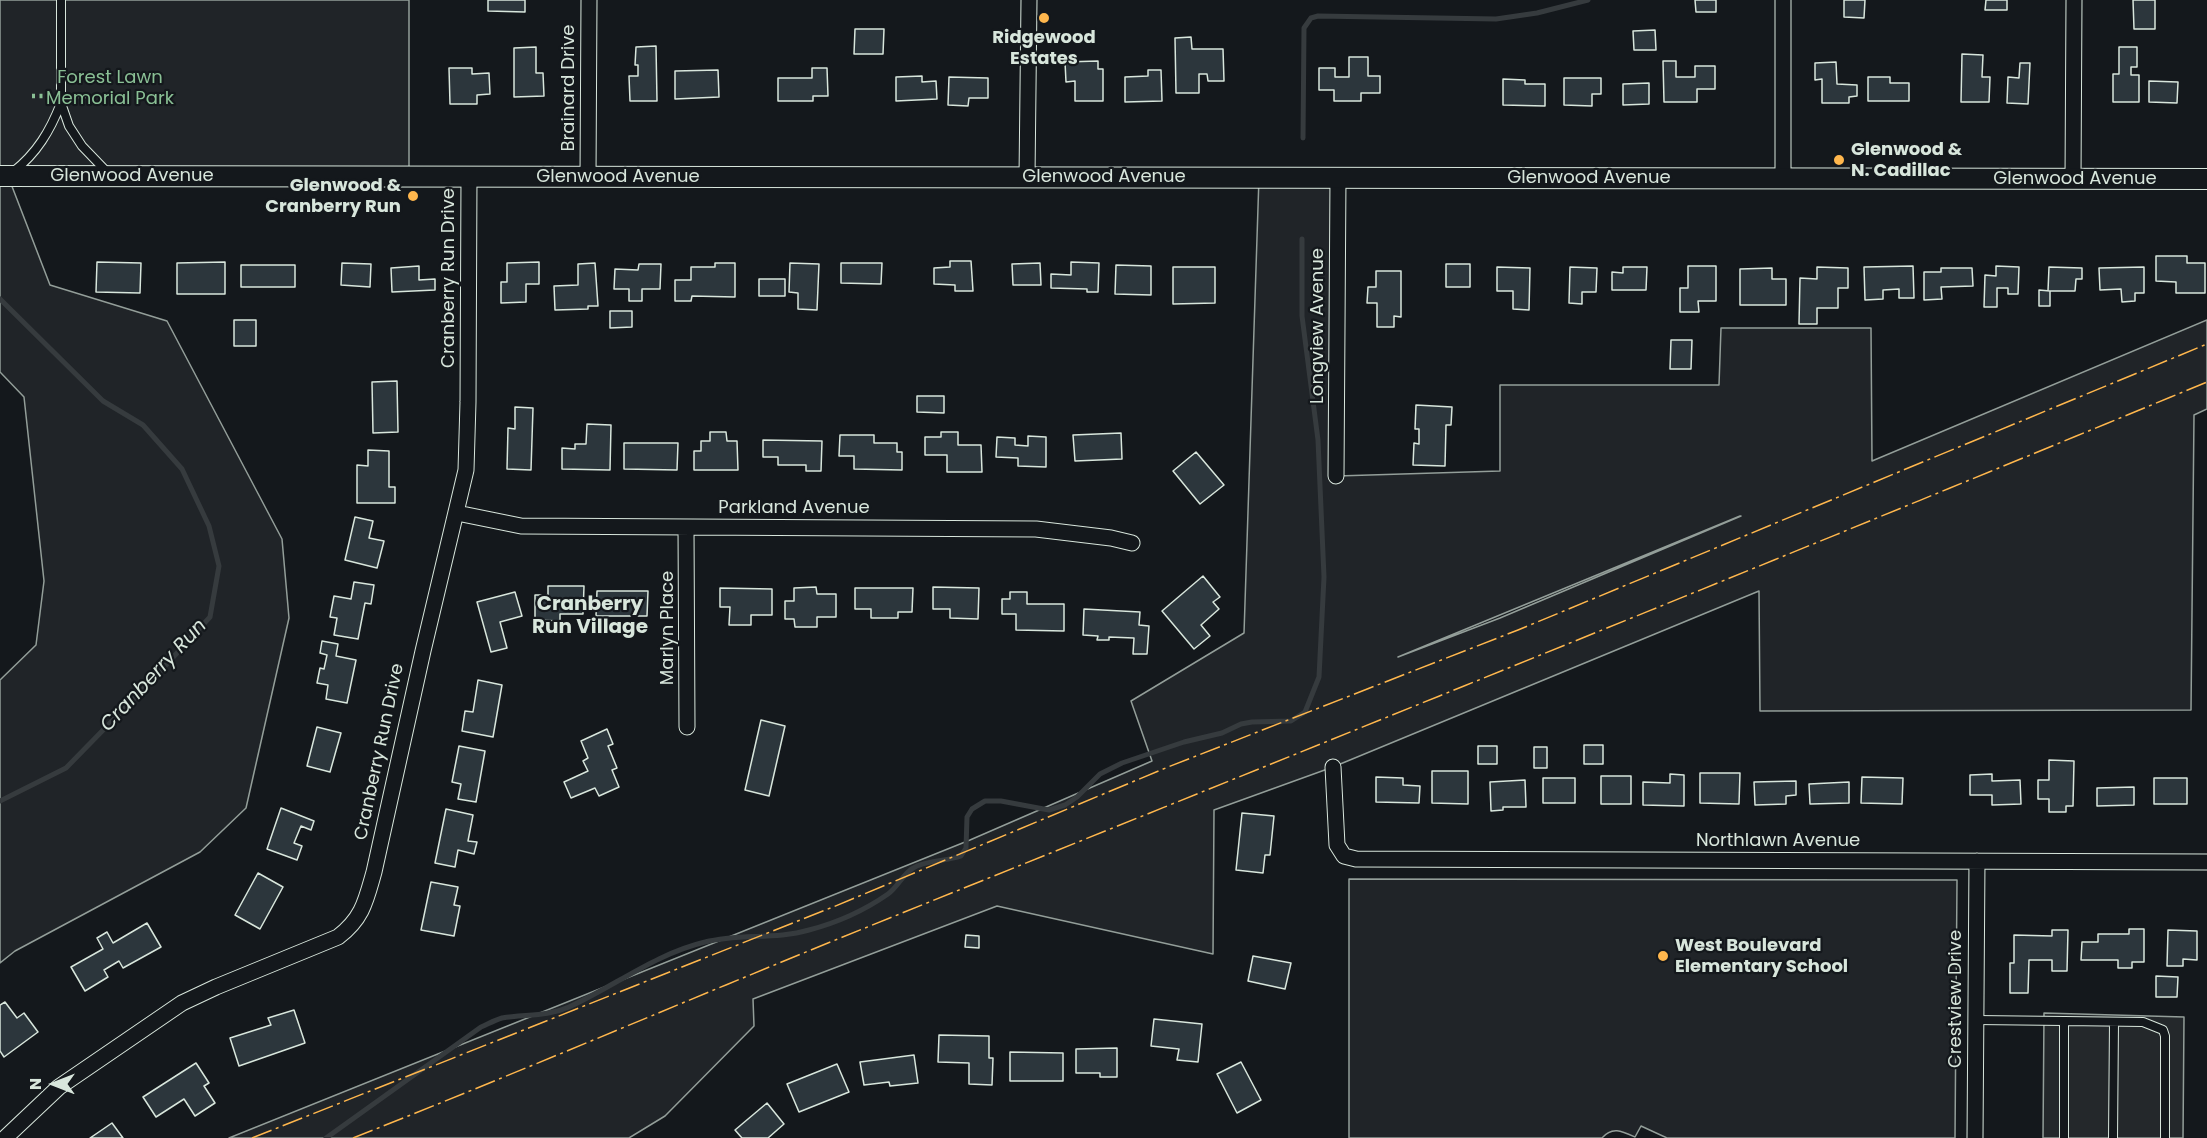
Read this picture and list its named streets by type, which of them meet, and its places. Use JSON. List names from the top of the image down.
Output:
{
  "streets": {
    "street": [
      "Brainard Drive",
      "Glenwood Avenue",
      "Cranberry Run Drive",
      "Longview Avenue",
      "Parkland Avenue",
      "Marlyn Place",
      "Northlawn Avenue",
      "Crestview Drive"
    ]
  },
  "crossings": [
    ["Brainard Drive", "Glenwood Avenue"],
    ["Glenwood Avenue", "Cranberry Run Drive"],
    ["Glenwood Avenue", "Longview Avenue"],
    ["Cranberry Run Drive", "Parkland Avenue"],
    ["Parkland Avenue", "Marlyn Place"],
    ["Northlawn Avenue", "Crestview Drive"]
  ],
  "districts": ["Cranberry Run Village"],
  "water": ["Cranberry Run"],
  "parks": ["Forest Lawn Memorial Park"],
  "places": [
    "Ridgewood Estates",
    "Glenwood & N. Cadillac",
    "Glenwood & Cranberry Run",
    "West Boulevard Elementary School"
  ],
  "north": "left"
}
